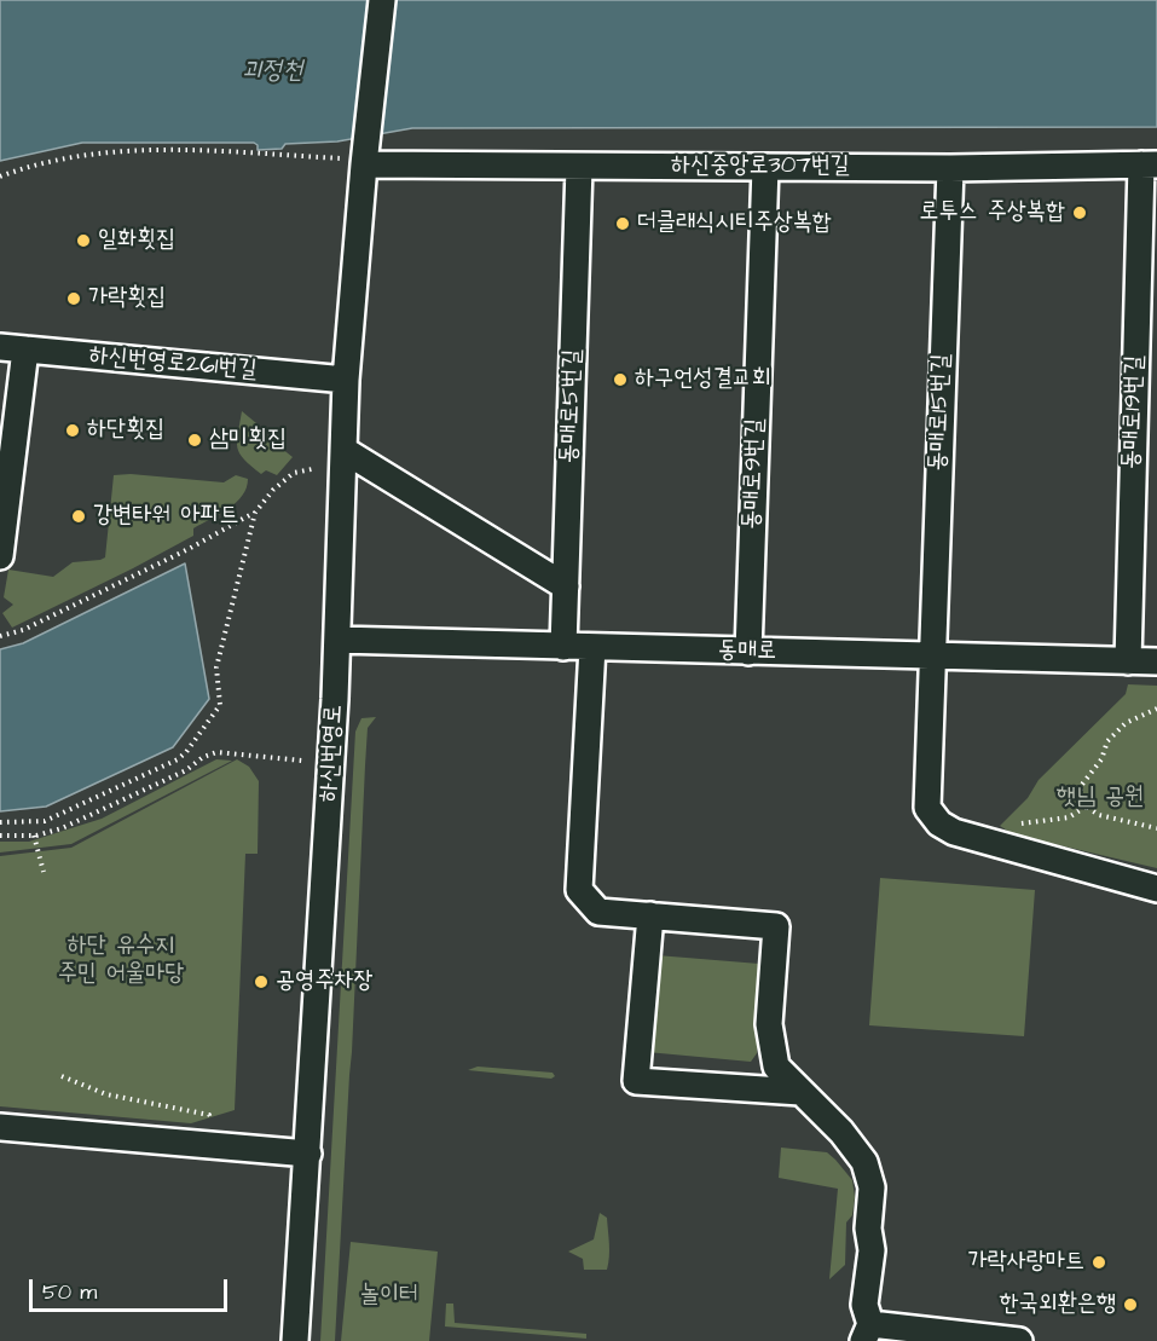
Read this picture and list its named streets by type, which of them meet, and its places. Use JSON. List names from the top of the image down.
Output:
{
  "streets": {
    "street": [
      "하신중앙로307번길",
      "하신번영로261번길",
      "동매로5번길",
      "동매로15번길",
      "동매로19번길",
      "동매로9번길",
      "동매로",
      "하신번영로"
    ]
  },
  "crossings": [
    ["하신중앙로307번길", "동매로5번길"],
    ["하신중앙로307번길", "동매로15번길"],
    ["하신중앙로307번길", "동매로19번길"],
    ["하신중앙로307번길", "동매로9번길"],
    ["하신중앙로307번길", "하신번영로"],
    ["하신번영로261번길", "하신번영로"],
    ["동매로5번길", "동매로"],
    ["동매로15번길", "동매로"],
    ["동매로19번길", "동매로"],
    ["동매로9번길", "동매로"],
    ["동매로", "하신번영로"]
  ],
  "water": ["괴정천"],
  "parks": ["햇님 공원", "하단 유수지 주민 어울마당", "놀이터"],
  "places": [
    "로투스 주상복합",
    "더클래식시티주상복합",
    "일화횟집",
    "가락횟집",
    "하구언성결교회",
    "하단횟집",
    "삼미횟집",
    "강변타워 아파트",
    "공영주차장",
    "가락사랑마트",
    "한국외환은행"
  ],
  "scale_bar": "50 m"
}
